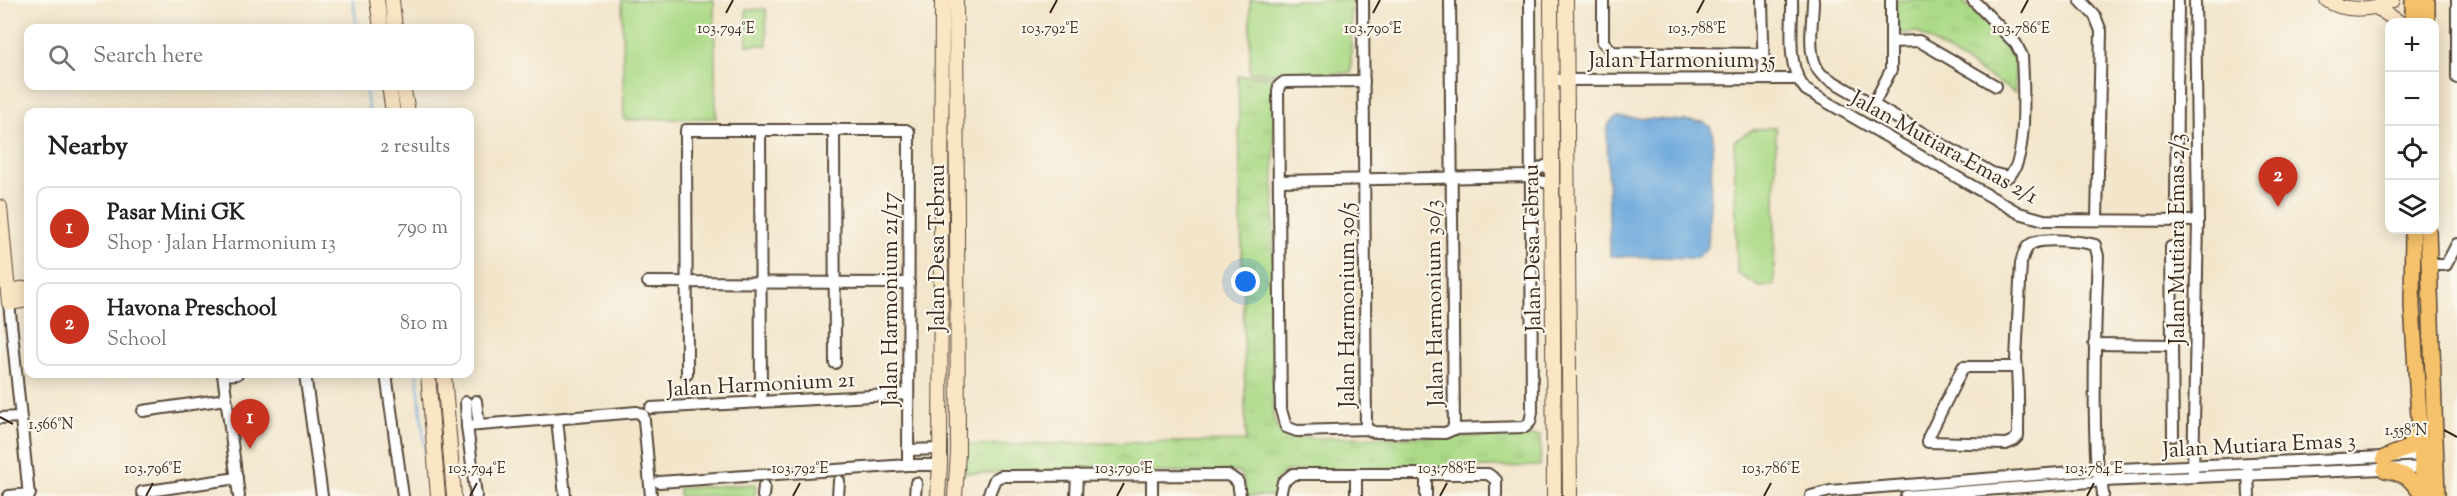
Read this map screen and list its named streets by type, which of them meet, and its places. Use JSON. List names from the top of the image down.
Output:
{
  "streets": {
    "main road": ["Jalan Desa Tebrau"],
    "street": [
      "Jalan Harmonium 35",
      "Jalan Mutiara Emas 2/1",
      "Jalan Mutiara Emas 2/3",
      "Jalan Harmonium 21/17",
      "Jalan Harmonium 30/3",
      "Jalan Harmonium 30/5",
      "Jalan Harmonium 21",
      "Jalan Mutiara Emas 3"
    ]
  },
  "crossings": [
    ["Jalan Harmonium 35", "Jalan Mutiara Emas 2/1"],
    ["Jalan Harmonium 35", "Jalan Desa Tebrau"],
    ["Jalan Mutiara Emas 2/1", "Jalan Mutiara Emas 2/3"],
    ["Jalan Mutiara Emas 2/3", "Jalan Mutiara Emas 3"],
    ["Jalan Harmonium 21/17", "Jalan Harmonium 21"]
  ],
  "page": {
    "map_buttons": ["+", "−"],
    "search": "Search here",
    "heading": ["Nearby", "2 results"],
    "pins": ["2", "1"],
    "list": [
      {
        "mark": "1",
        "name": "Pasar Mini GK",
        "note": "Shop · Jalan Harmonium 13",
        "value": "790 m"
      },
      {
        "mark": "2",
        "name": "Havona Preschool",
        "note": "School",
        "value": "810 m"
      }
    ]
  },
  "coordinates": [
    "103.794°E",
    "103.792°E",
    "103.790°E",
    "103.786°E",
    "103.788°E",
    "1.566°N",
    "1.558°N",
    "103.796°E",
    "103.784°E"
  ]
}
